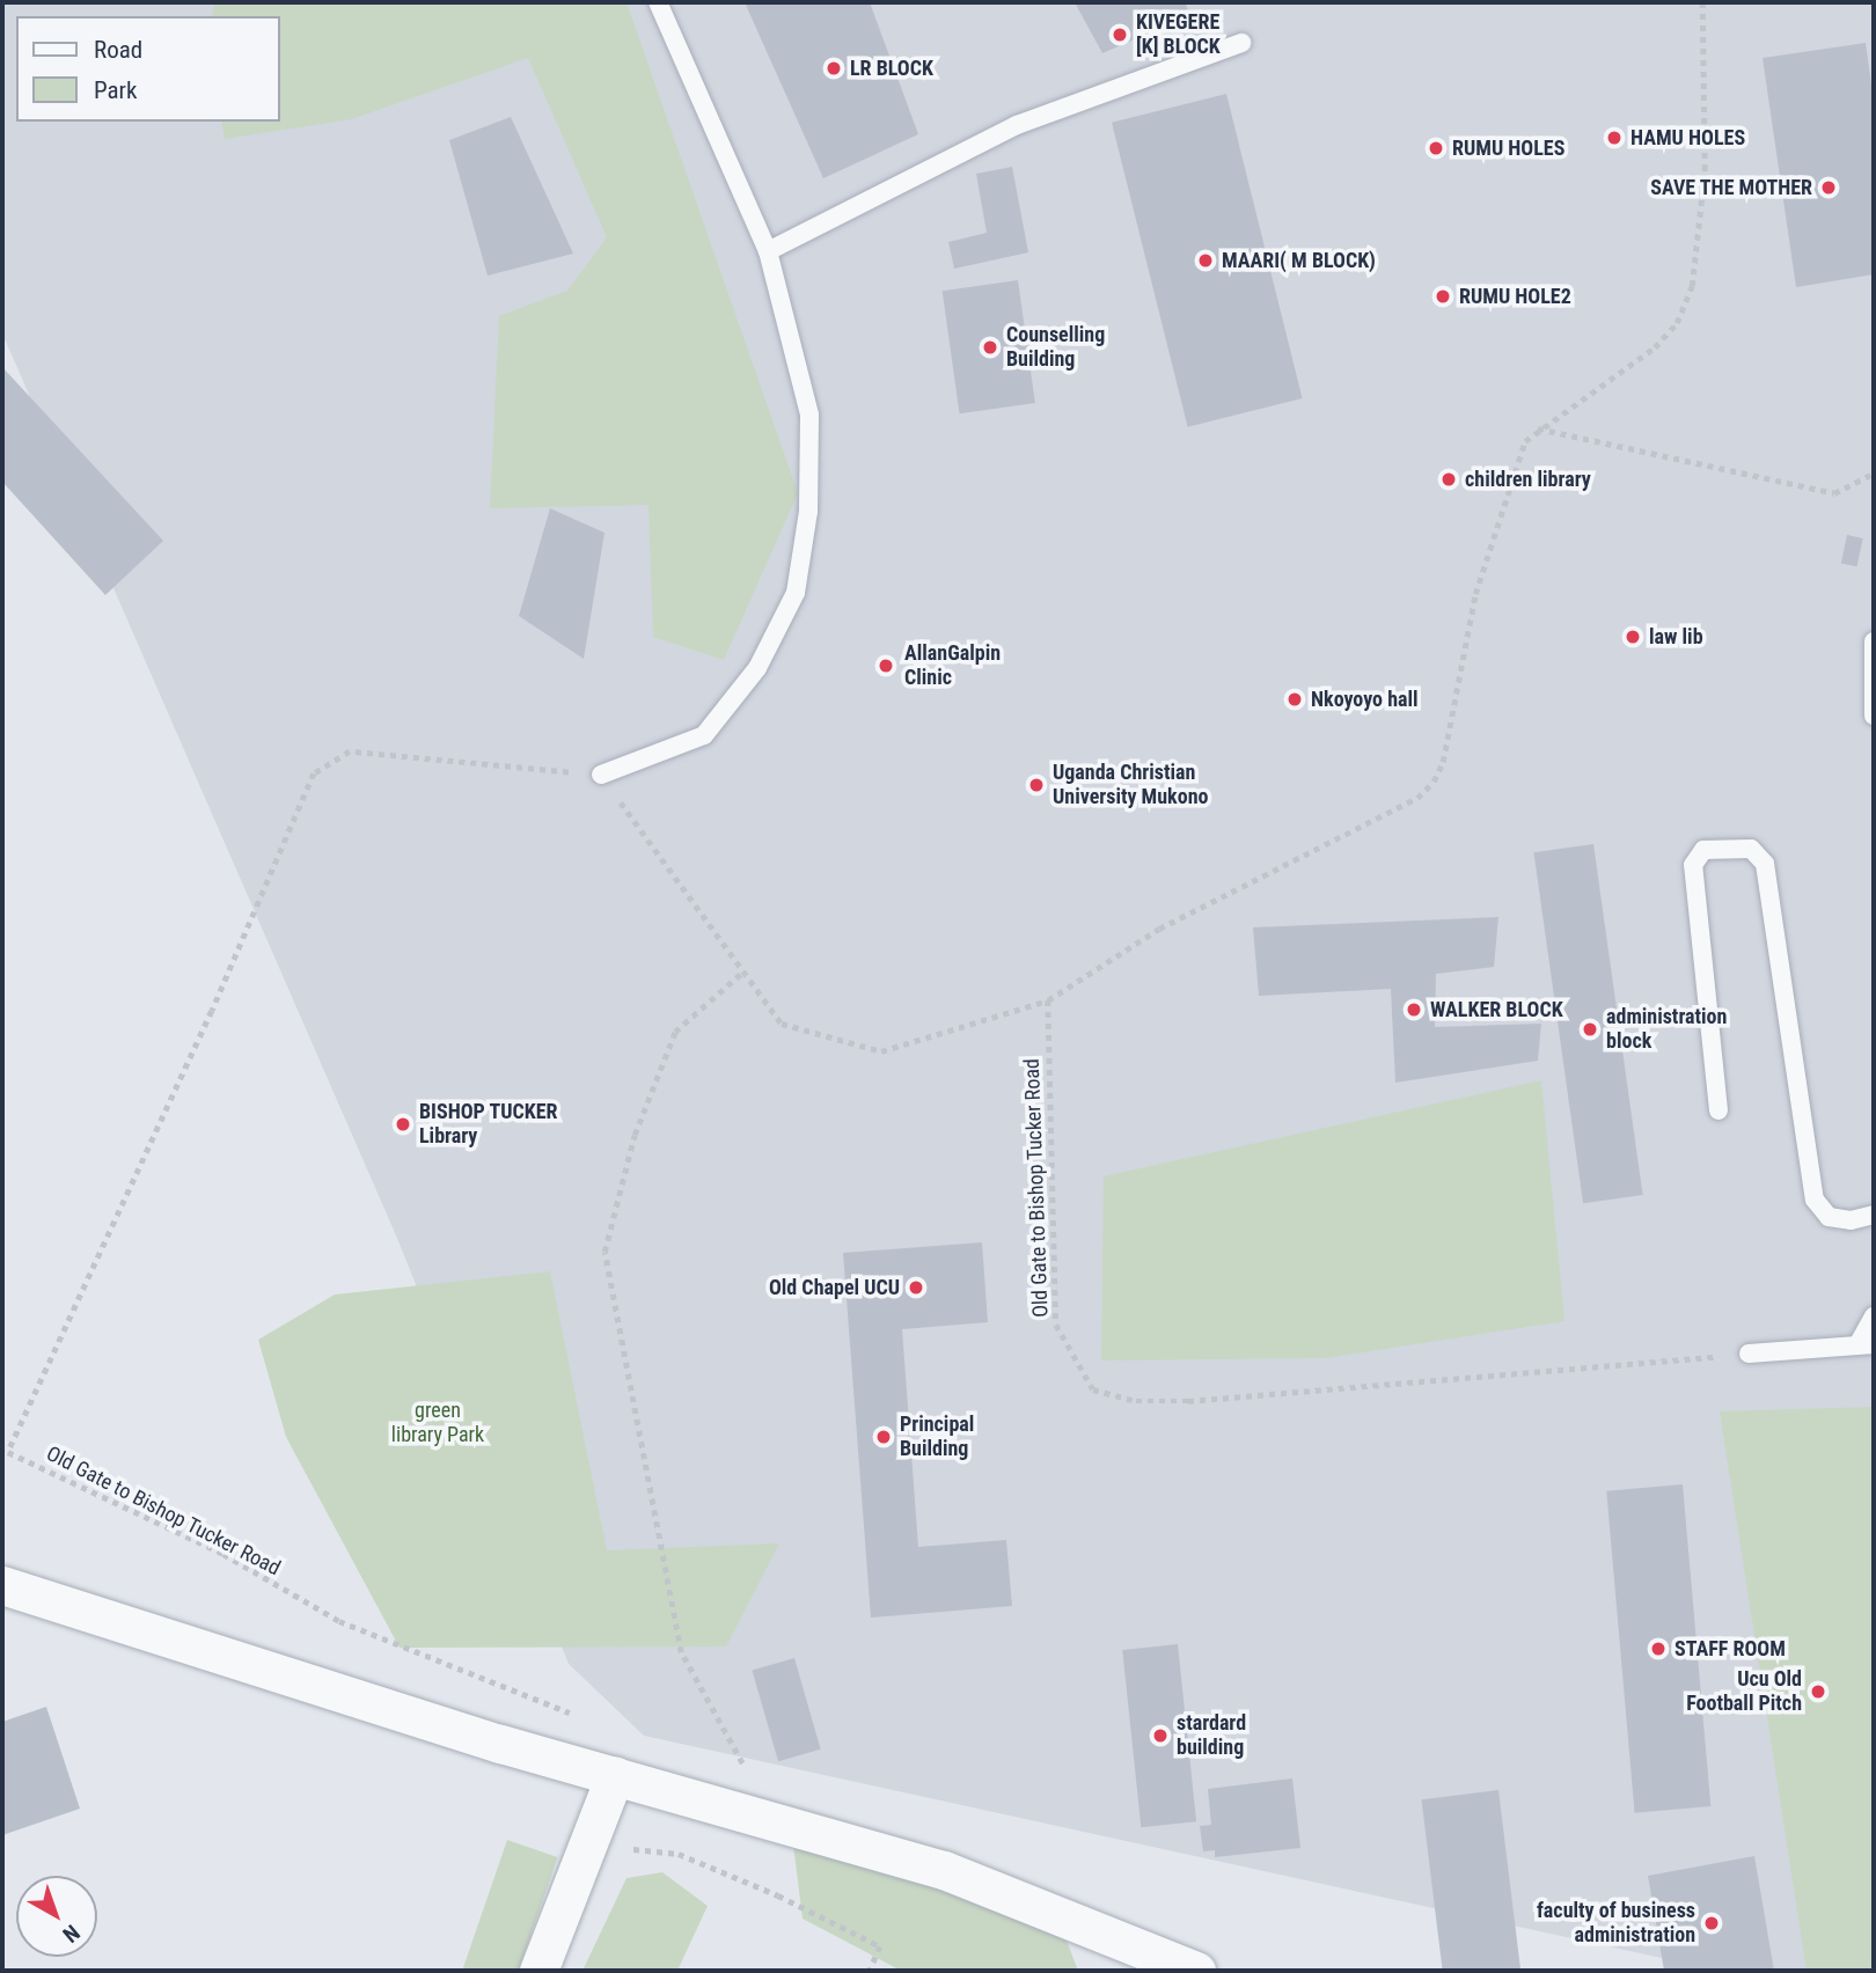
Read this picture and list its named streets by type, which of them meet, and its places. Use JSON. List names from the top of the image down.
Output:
{
  "streets": {
    "path": ["Old Gate to Bishop Tucker Road"]
  },
  "parks": ["green library Park"],
  "places": [
    "KIVEGERE [K] BLOCK",
    "LR BLOCK",
    "HAMU HOLES",
    "RUMU HOLES",
    "SAVE THE MOTHER",
    "MAARI( M BLOCK)",
    "RUMU HOLE2",
    "Counselling Building",
    "children library",
    "law lib",
    "AllanGalpin Clinic",
    "Nkoyoyo hall",
    "Uganda Christian University Mukono",
    "WALKER BLOCK",
    "administration block",
    "BISHOP TUCKER Library",
    "Old Chapel UCU",
    "Principal Building",
    "STAFF ROOM",
    "Ucu Old Football Pitch",
    "stardard building",
    "faculty of business administration"
  ],
  "legend": ["Road", "Park"],
  "north": "bottom right"
}
